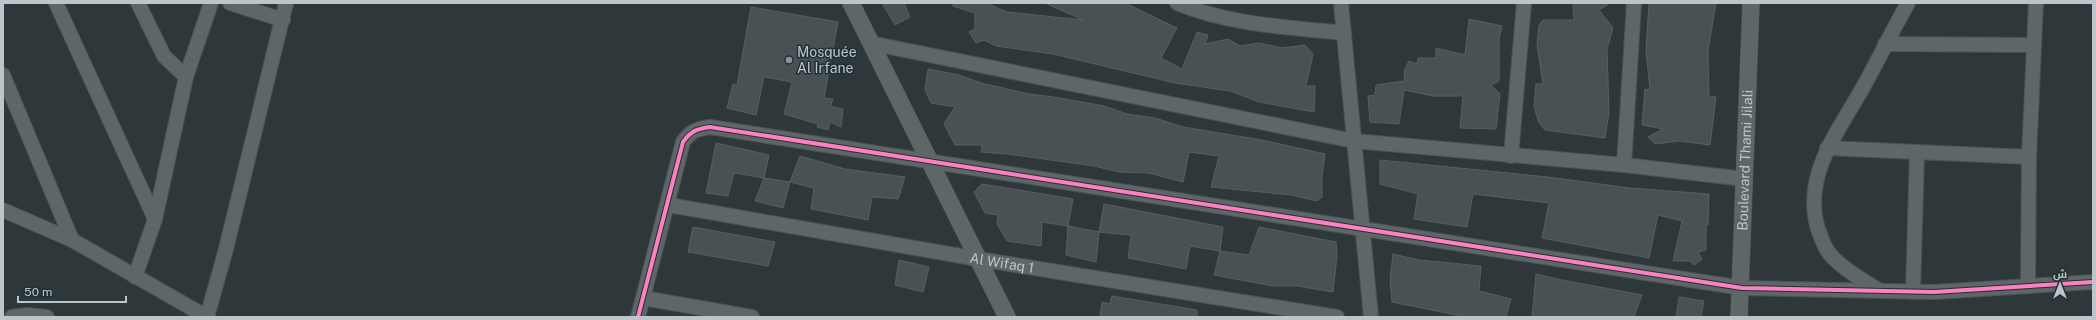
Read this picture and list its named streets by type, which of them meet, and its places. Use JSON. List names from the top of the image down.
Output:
{
  "streets": {
    "street": ["Boulevard Thami Jilali", "Al Wifaq 1"]
  },
  "places": ["Mosquée Al Irfane"],
  "scale_bar": "50 m",
  "north": "top"
}
